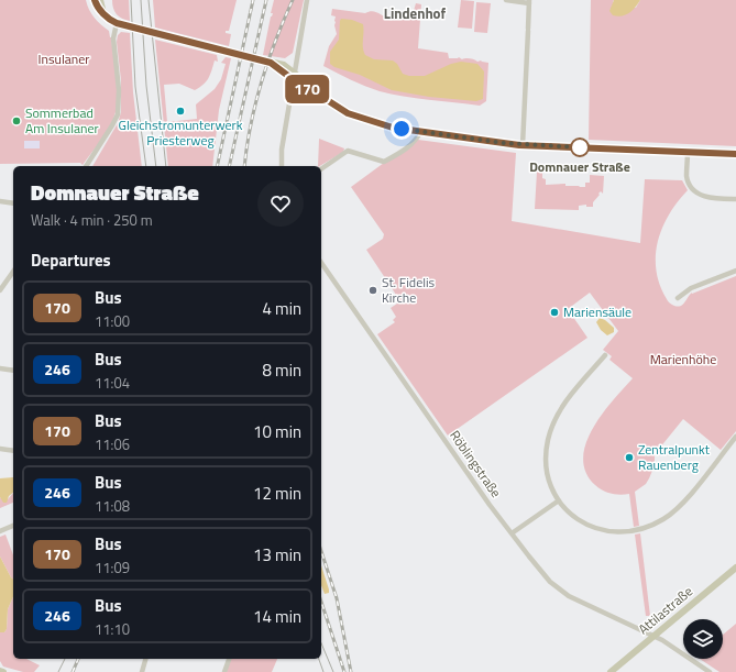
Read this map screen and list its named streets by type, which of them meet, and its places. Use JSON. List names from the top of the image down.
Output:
{
  "streets": {
    "main road": ["Attilastraße"],
    "street": ["Röblingstraße"]
  },
  "crossings": [
    ["Röblingstraße", "Attilastraße"]
  ],
  "districts": ["Lindenhof"],
  "parks": ["Insulaner", "Marienhöhe"],
  "places": [
    "Gleichstromunterwerk Priesterweg",
    "Sommerbad Am Insulaner",
    "Domnauer Straße",
    "St. Fidelis Kirche",
    "Mariensäule",
    "Zentralpunkt Rauenberg"
  ],
  "lines": ["bus line 170"],
  "page": {
    "on_map": "170",
    "heading": [
      ["Domnauer Straße", "Walk · 4 min · 250 m"],
      "Departures"
    ],
    "list": [
      {
        "mark": "170",
        "name": "Bus",
        "note": "11:00",
        "value": "4 min"
      },
      {
        "mark": "246",
        "name": "Bus",
        "note": "11:04",
        "value": "8 min"
      },
      {
        "mark": "170",
        "name": "Bus",
        "note": "11:06",
        "value": "10 min"
      },
      {
        "mark": "246",
        "name": "Bus",
        "note": "11:08",
        "value": "12 min"
      },
      {
        "mark": "170",
        "name": "Bus",
        "note": "11:09",
        "value": "13 min"
      },
      {
        "mark": "246",
        "name": "Bus",
        "note": "11:10",
        "value": "14 min"
      }
    ]
  }
}
